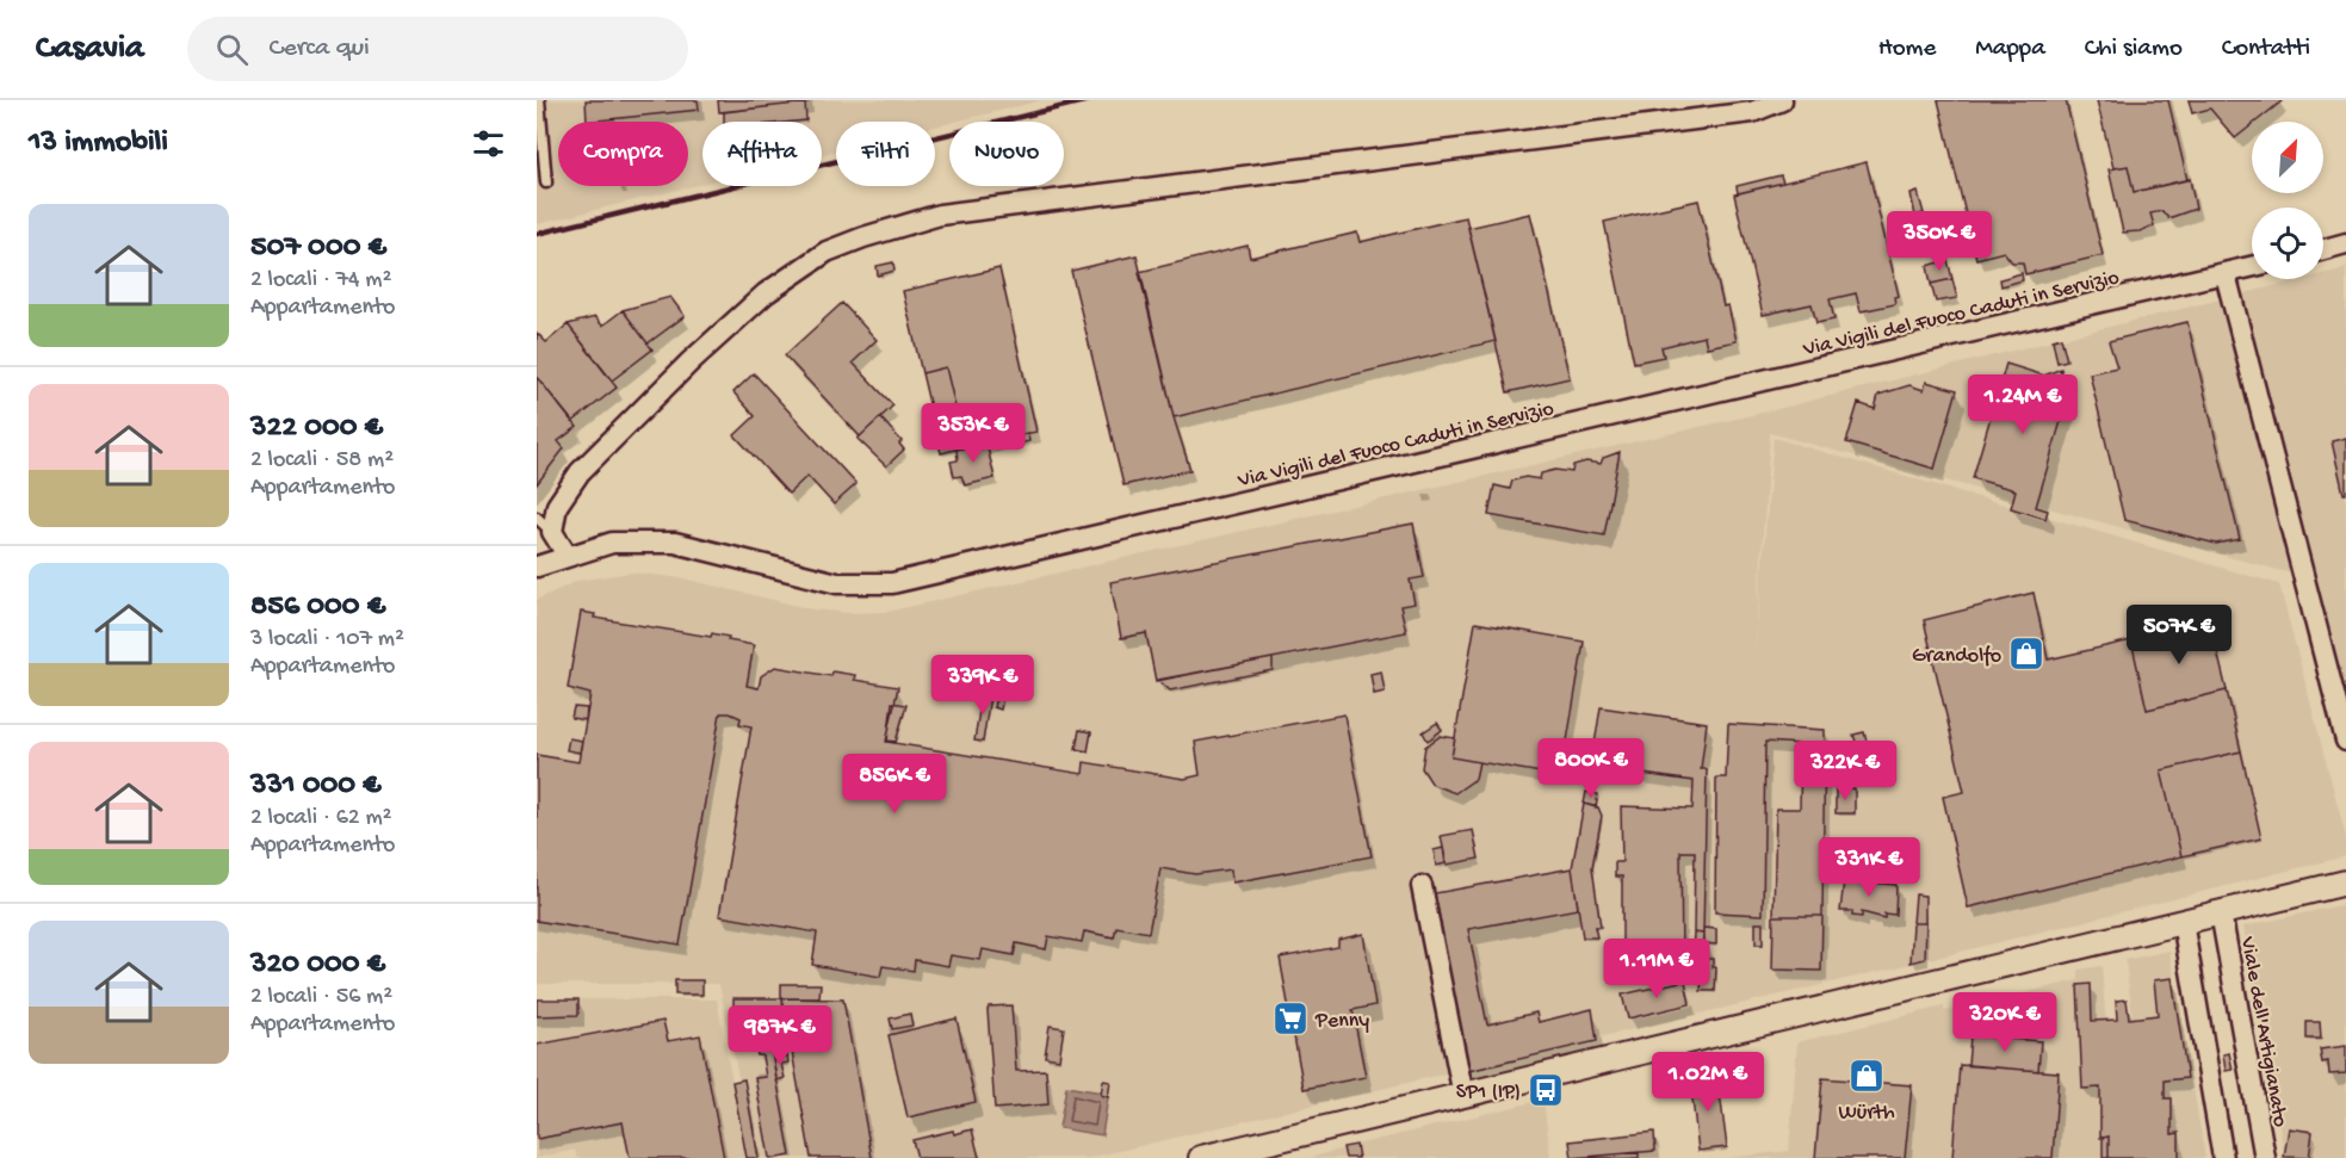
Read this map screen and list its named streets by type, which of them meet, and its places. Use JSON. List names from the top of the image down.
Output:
{
  "streets": {
    "street": ["Via Vigili del Fuoco Caduti in Servizio", "Viale dell'Artigianato"]
  },
  "places": {
    "shop": ["Grandolfo", "Würth"],
    "supermarket": ["Penny"],
    "bus stop": ["SP1 (IP)"]
  },
  "north": "top right",
  "page": {
    "header": "Casavia",
    "search": "Cerca qui",
    "nav": [
      "Home",
      "Mappa",
      "Chi siamo",
      "Contatti"
    ],
    "heading": "13 immobili",
    "chip": [
      "Compra",
      "Affitta",
      "Filtri",
      "Nuovo"
    ],
    "list": [
      {
        "name": "507 000 €",
        "note": "2 locali · 74 m² · Appartamento"
      },
      {
        "name": "322 000 €",
        "note": "2 locali · 58 m² · Appartamento"
      },
      {
        "name": "856 000 €",
        "note": "3 locali · 107 m² · Appartamento"
      },
      {
        "name": "331 000 €",
        "note": "2 locali · 62 m² · Appartamento"
      },
      {
        "name": "320 000 €",
        "note": "2 locali · 56 m² · Appartamento"
      }
    ],
    "price": [
      "350K €",
      "1.24M €",
      "353K €",
      "507K €",
      "339K €",
      "800K €",
      "322K €",
      "856K €",
      "331K €",
      "1.11M €",
      "320K €",
      "987K €",
      "1.02M €"
    ]
  }
}
